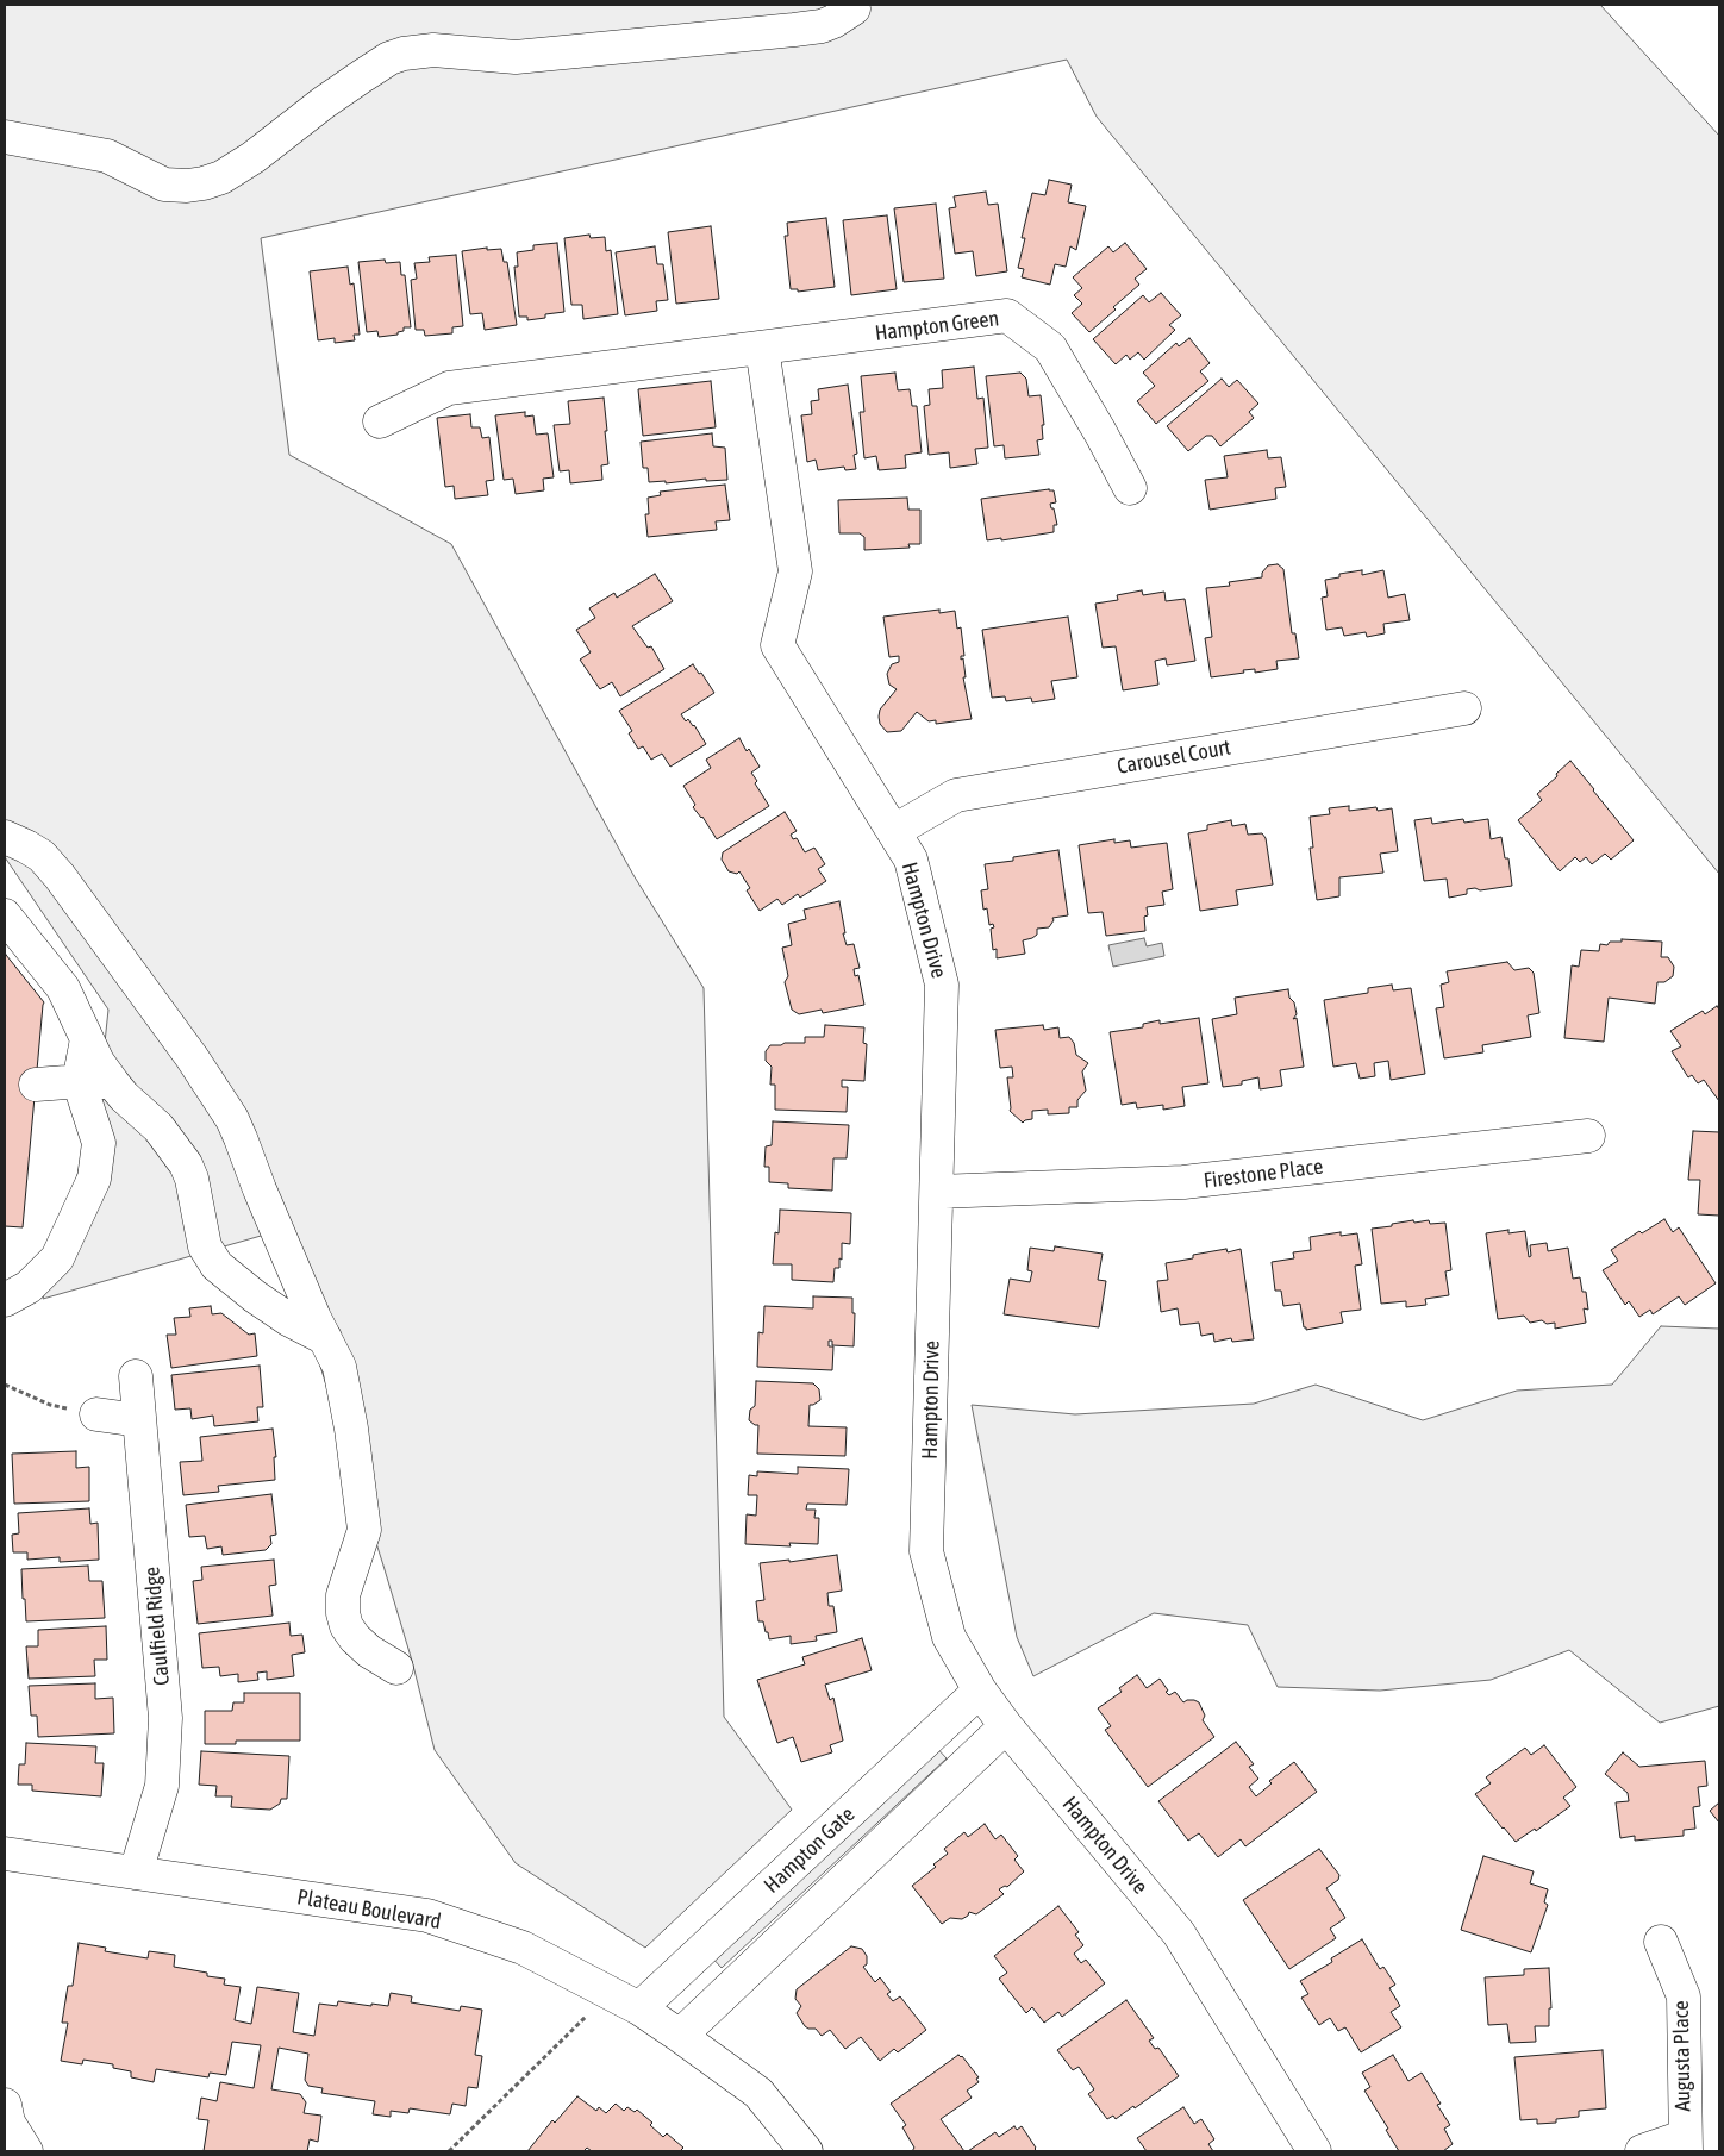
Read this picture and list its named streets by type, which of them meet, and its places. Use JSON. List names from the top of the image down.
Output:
{
  "streets": {
    "street": [
      "Hampton Green",
      "Carousel Court",
      "Hampton Drive",
      "Firestone Place",
      "Caulfield Ridge",
      "Hampton Gate",
      "Plateau Boulevard",
      "Augusta Place"
    ]
  },
  "crossings": [
    ["Hampton Green", "Hampton Drive"],
    ["Carousel Court", "Hampton Drive"],
    ["Hampton Drive", "Firestone Place"],
    ["Hampton Drive", "Hampton Gate"],
    ["Caulfield Ridge", "Plateau Boulevard"],
    ["Hampton Gate", "Plateau Boulevard"]
  ]
}
